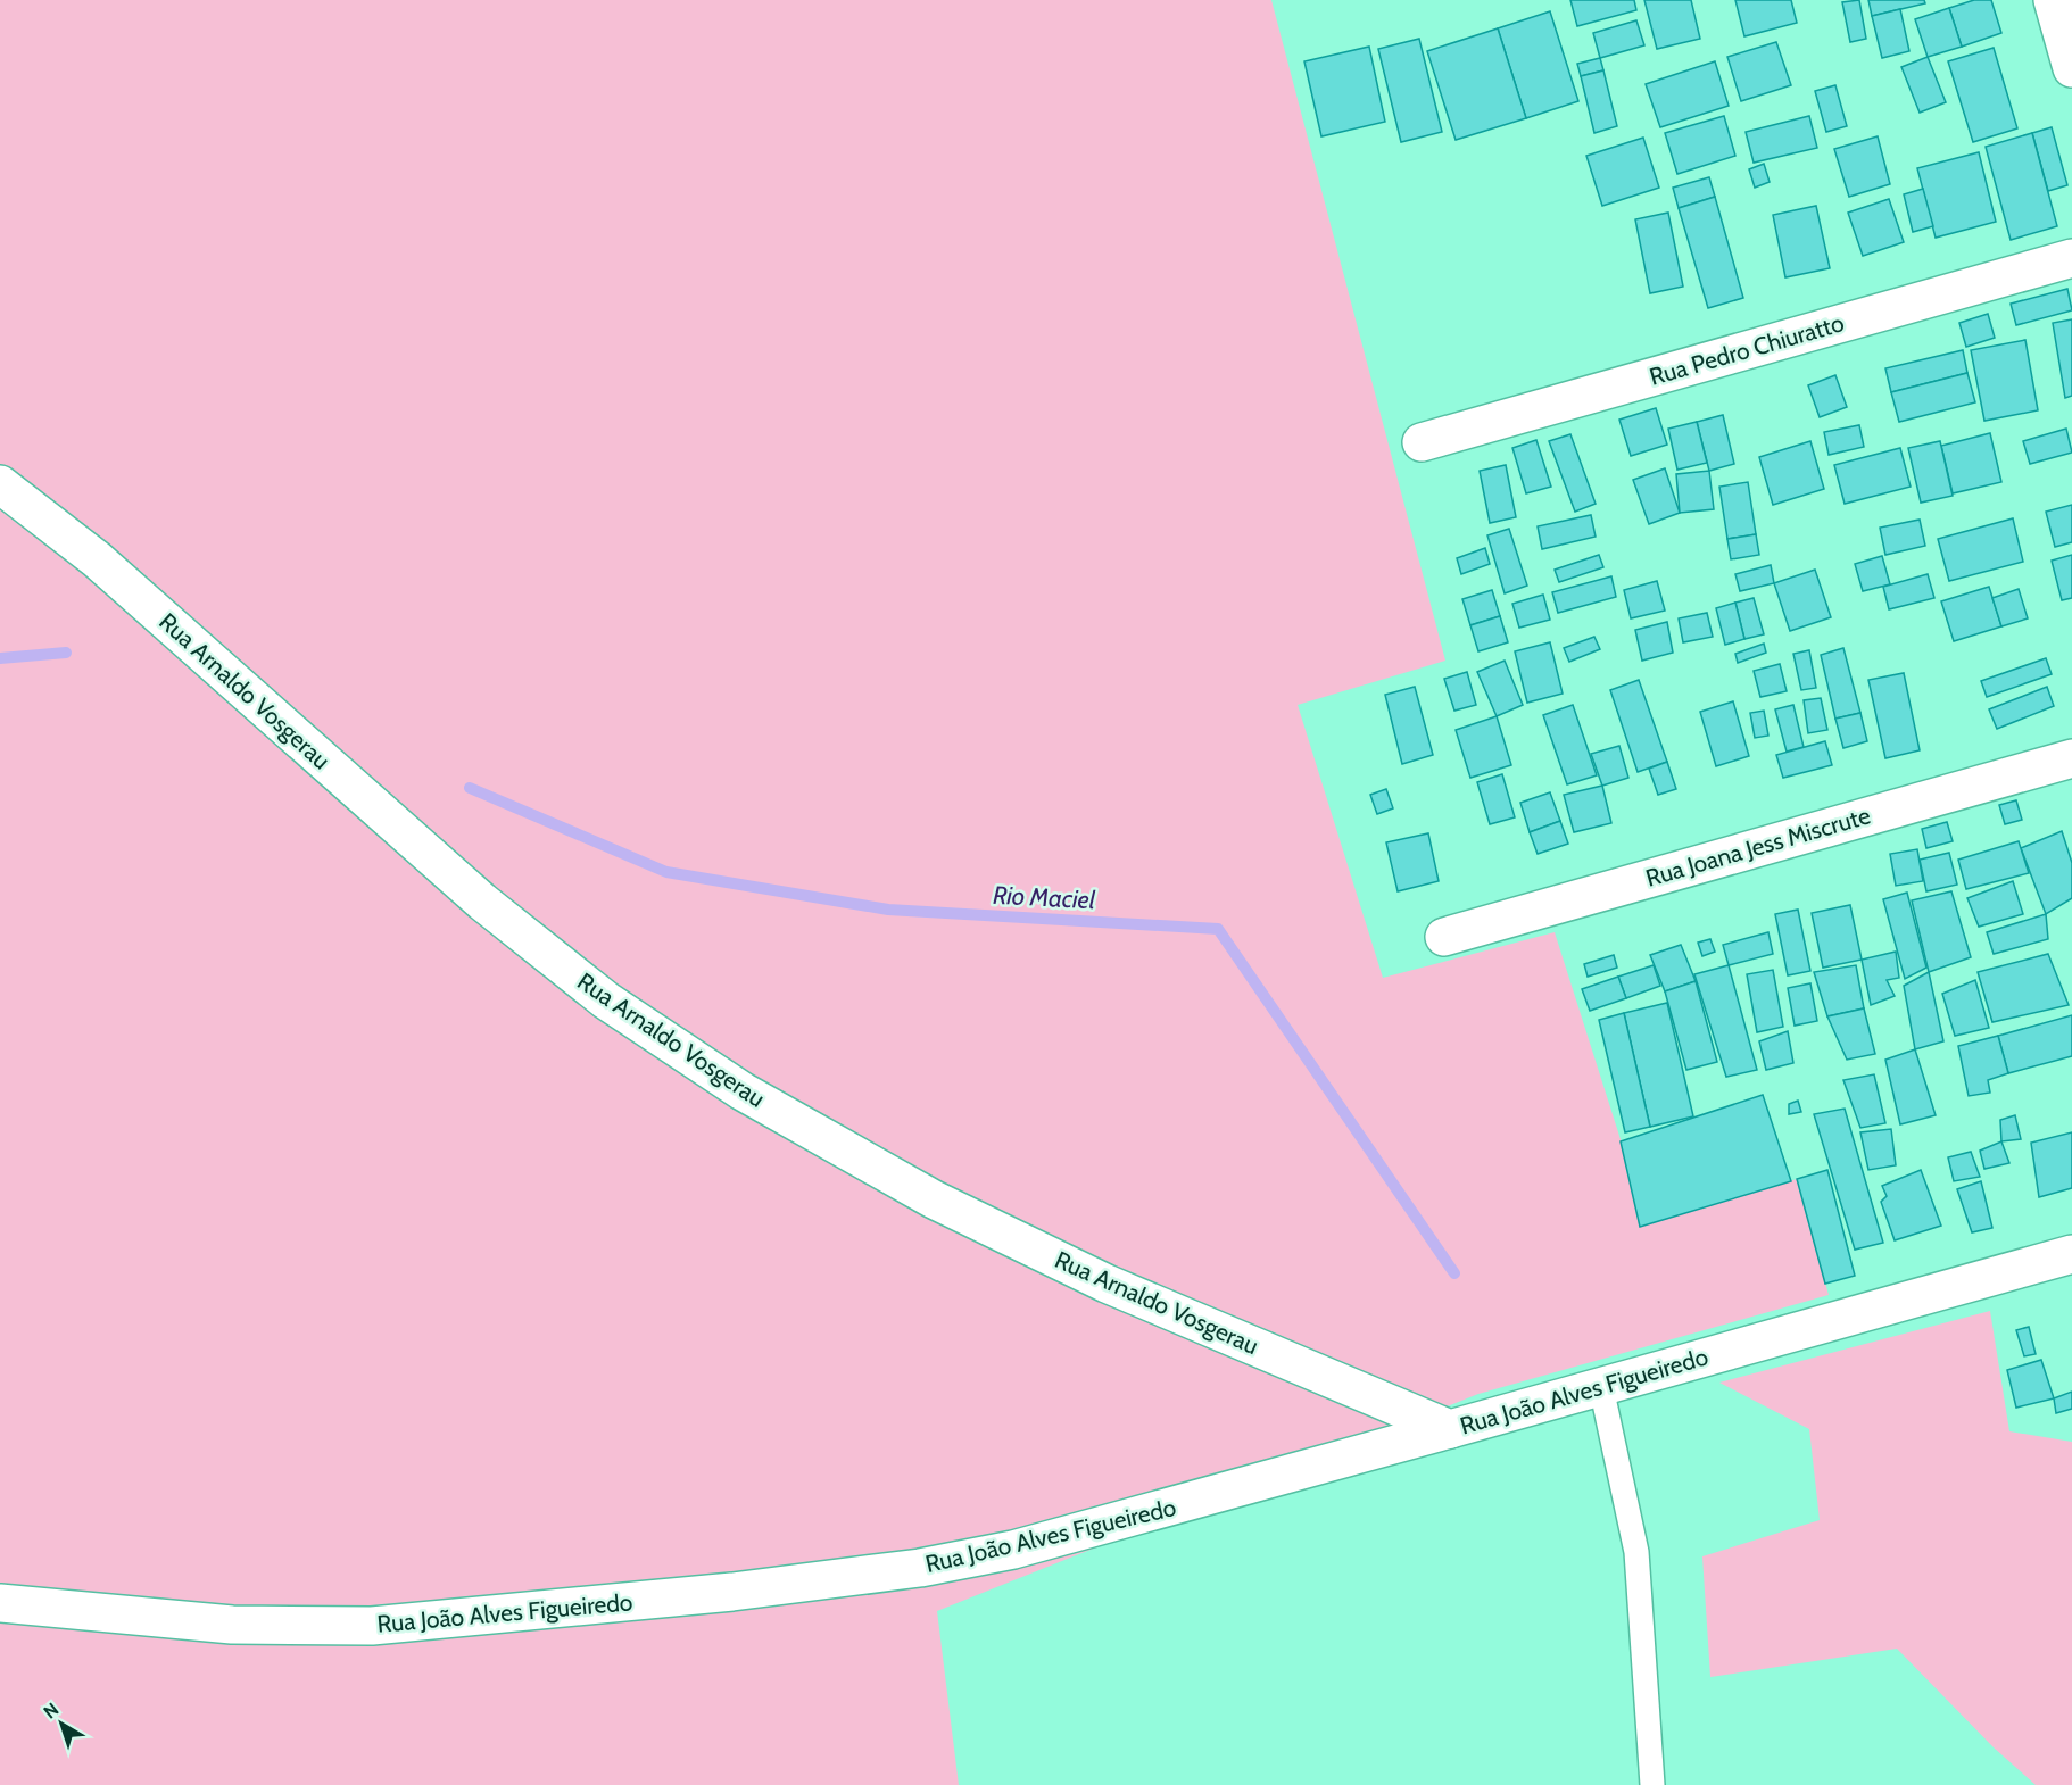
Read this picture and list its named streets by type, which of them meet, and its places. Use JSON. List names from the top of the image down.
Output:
{
  "streets": {
    "street": [
      "Rua Pedro Chiuratto",
      "Rua Arnaldo Vosgerau",
      "Rua Joana Jess Miscrute",
      "Rua João Alves Figueiredo"
    ]
  },
  "crossings": [
    ["Rua Arnaldo Vosgerau", "Rua João Alves Figueiredo"]
  ],
  "water": ["Rio Maciel"],
  "north": "top left"
}
